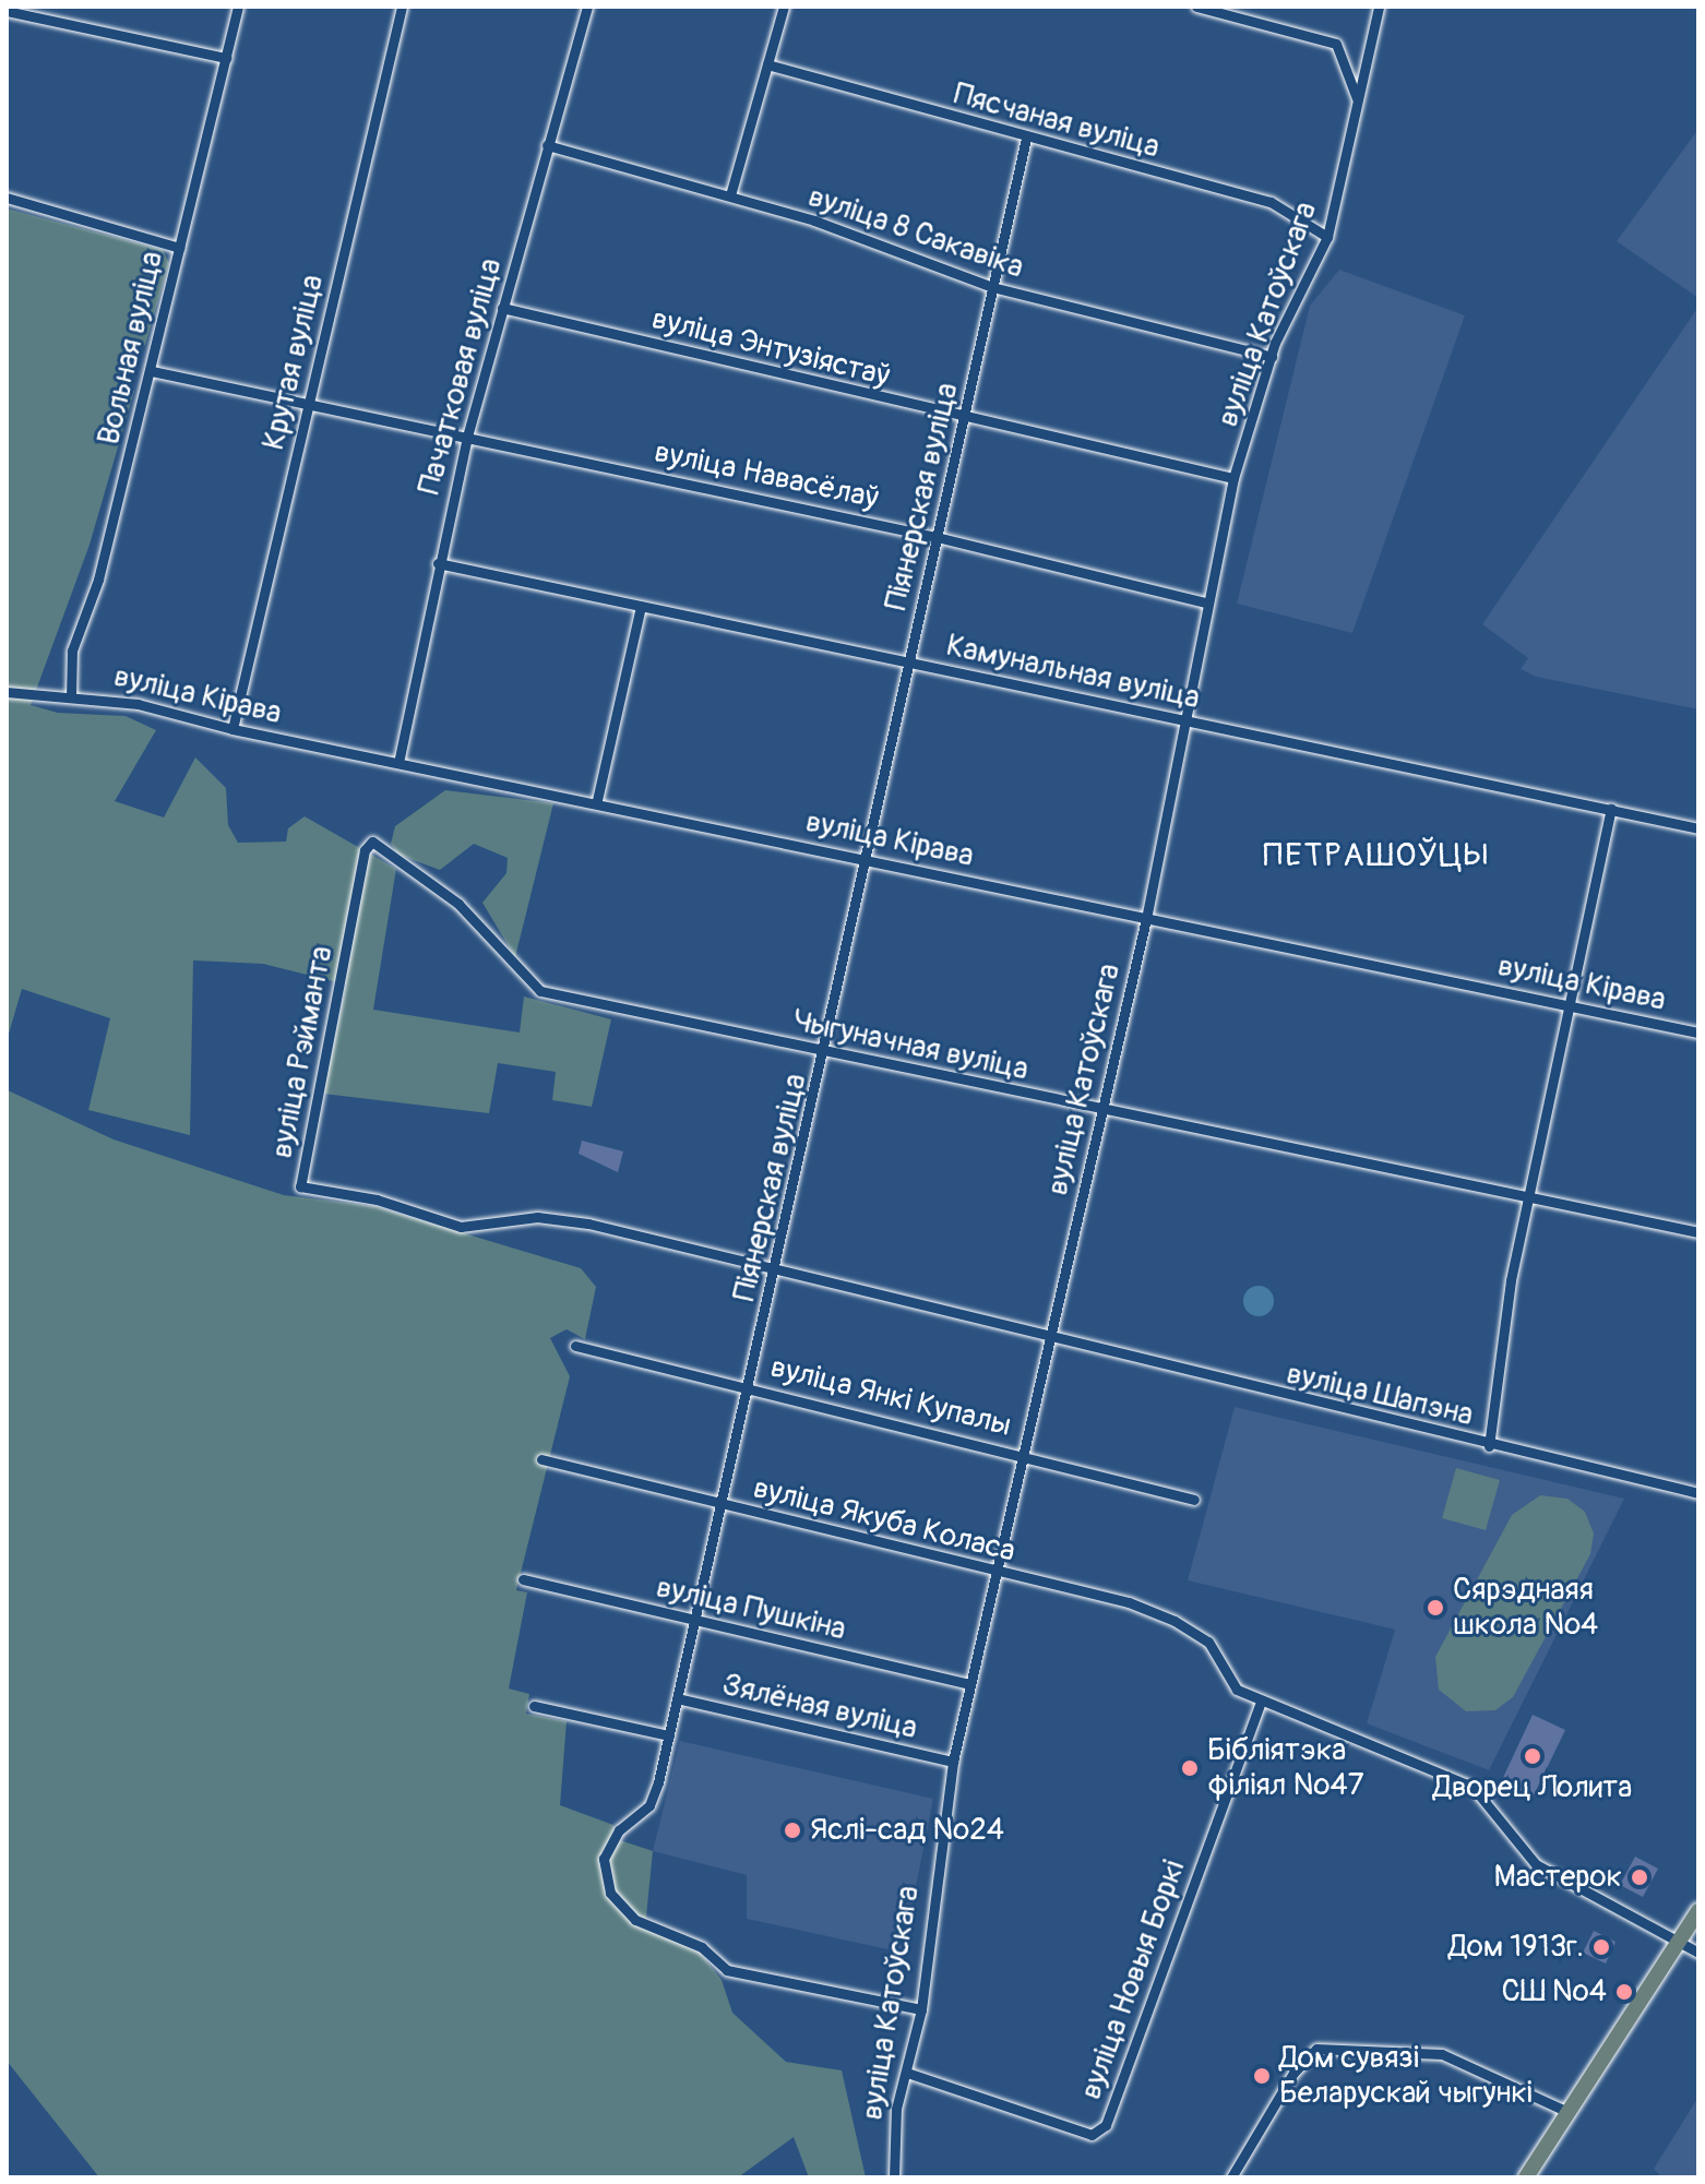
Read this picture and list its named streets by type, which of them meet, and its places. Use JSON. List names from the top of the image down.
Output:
{
  "streets": {
    "street": [
      "Пясчаная вуліца",
      "вуліца 8 Сакавіка",
      "вуліца Катоўскага",
      "Вольная вуліца",
      "вуліца Энтузіястаў",
      "Крутая вуліца",
      "Пачатковая вуліца",
      "вуліца Навасёлаў",
      "Піянерская вуліца",
      "Камунальная вуліца",
      "вуліца Кірава",
      "Чыгуначная вуліца",
      "вуліца Рэйманта",
      "вуліца Шапэна",
      "вуліца Янкі Купалы",
      "вуліца Якуба Коласа",
      "вуліца Пушкіна",
      "Зялёная вуліца",
      "вуліца Новыя Боркі"
    ]
  },
  "crossings": [
    ["Пясчаная вуліца", "вуліца Катоўскага"],
    ["Пясчаная вуліца", "Піянерская вуліца"],
    ["вуліца 8 Сакавіка", "вуліца Катоўскага"],
    ["вуліца 8 Сакавіка", "Пачатковая вуліца"],
    ["вуліца 8 Сакавіка", "Піянерская вуліца"],
    ["вуліца Катоўскага", "вуліца Энтузіястаў"],
    ["вуліца Катоўскага", "вуліца Навасёлаў"],
    ["вуліца Катоўскага", "Піянерская вуліца"],
    ["вуліца Катоўскага", "Камунальная вуліца"],
    ["вуліца Катоўскага", "вуліца Кірава"],
    ["вуліца Катоўскага", "Чыгуначная вуліца"],
    ["вуліца Катоўскага", "вуліца Рэйманта"],
    ["вуліца Катоўскага", "вуліца Шапэна"],
    ["вуліца Катоўскага", "вуліца Янкі Купалы"],
    ["вуліца Катоўскага", "вуліца Якуба Коласа"],
    ["вуліца Катоўскага", "вуліца Пушкіна"],
    ["вуліца Катоўскага", "Зялёная вуліца"],
    ["вуліца Катоўскага", "вуліца Новыя Боркі"],
    ["Вольная вуліца", "вуліца Навасёлаў"],
    ["Вольная вуліца", "вуліца Кірава"],
    ["вуліца Энтузіястаў", "Пачатковая вуліца"],
    ["вуліца Энтузіястаў", "Піянерская вуліца"],
    ["Крутая вуліца", "вуліца Навасёлаў"],
    ["Крутая вуліца", "вуліца Кірава"],
    ["Пачатковая вуліца", "вуліца Навасёлаў"],
    ["Пачатковая вуліца", "Камунальная вуліца"],
    ["Пачатковая вуліца", "вуліца Кірава"],
    ["вуліца Навасёлаў", "Піянерская вуліца"],
    ["Піянерская вуліца", "Камунальная вуліца"],
    ["Піянерская вуліца", "вуліца Кірава"],
    ["Піянерская вуліца", "Чыгуначная вуліца"],
    ["Піянерская вуліца", "вуліца Рэйманта"],
    ["Піянерская вуліца", "вуліца Янкі Купалы"],
    ["Піянерская вуліца", "вуліца Якуба Коласа"],
    ["Піянерская вуліца", "вуліца Пушкіна"],
    ["Піянерская вуліца", "Зялёная вуліца"],
    ["Чыгуначная вуліца", "вуліца Рэйманта"],
    ["вуліца Рэйманта", "вуліца Шапэна"],
    ["вуліца Якуба Коласа", "вуліца Новыя Боркі"]
  ],
  "districts": ["ПЕТРАШОЎЦЫ"],
  "places": [
    "Сярэднаяя школа №4",
    "Дворец Лолита",
    "Бібліятэка філіял №47",
    "Яслі-сад №24",
    "Мастерок",
    "Дом 1913г.",
    "СШ №4",
    "Дом сувязі Беларускай чыгункі"
  ]
}
